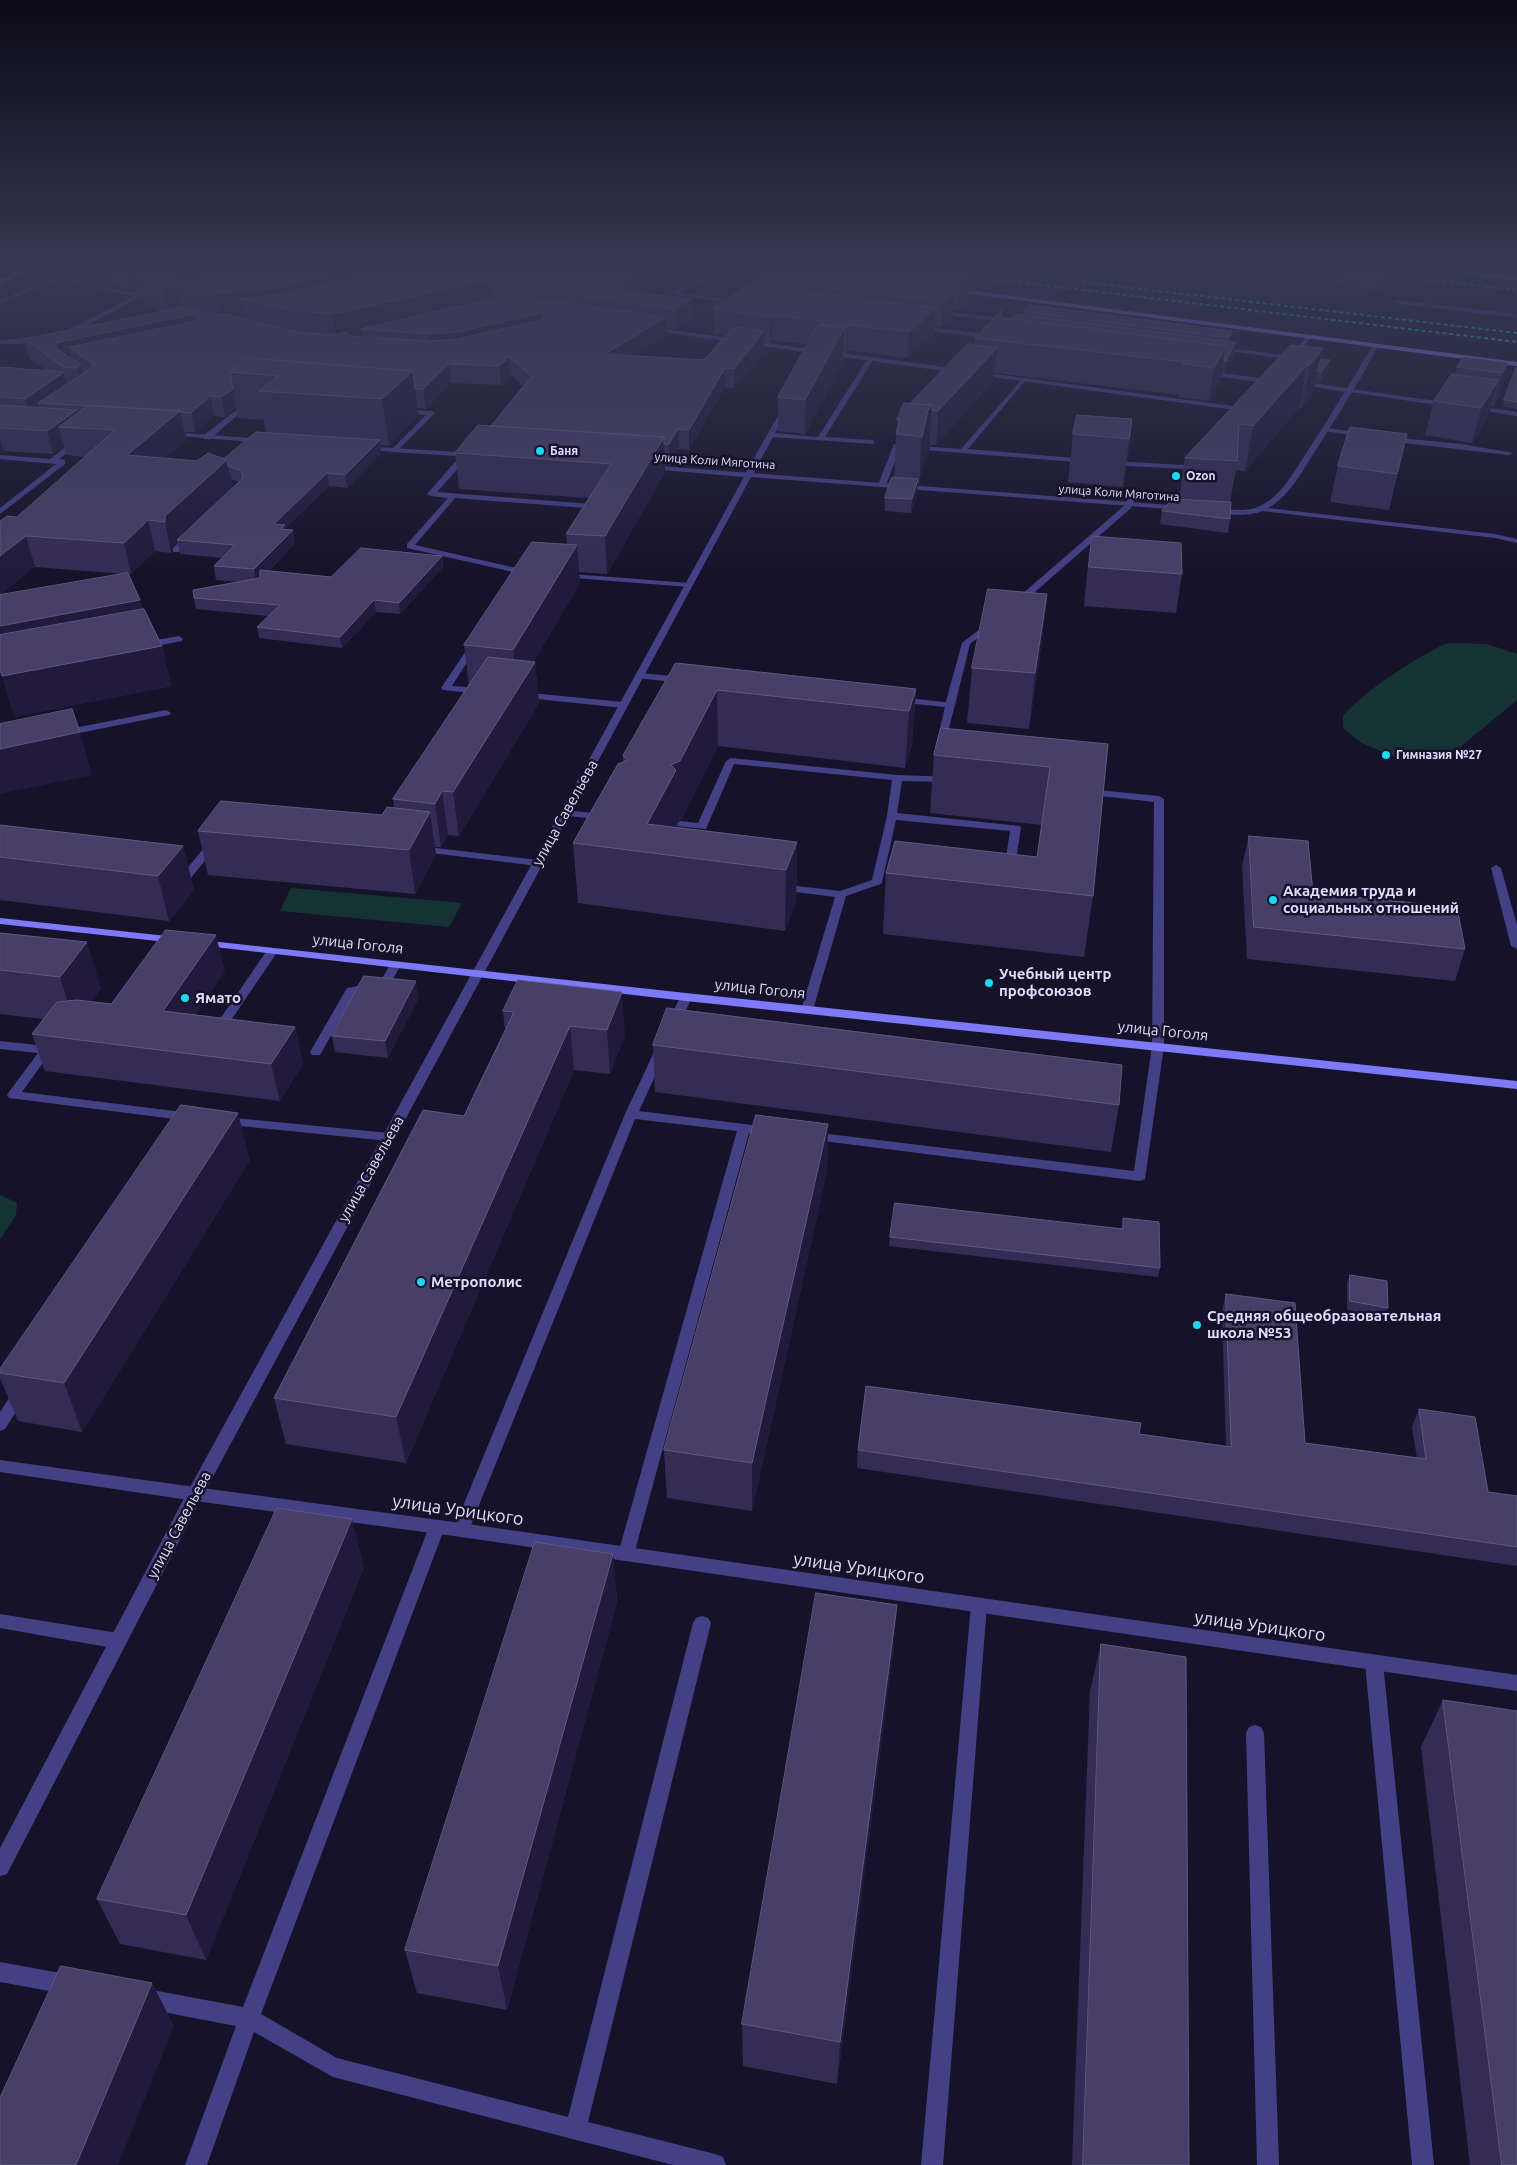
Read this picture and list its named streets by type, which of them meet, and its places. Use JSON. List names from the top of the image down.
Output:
{
  "streets": {
    "main road": ["улица Гоголя"],
    "street": ["улица Коли Мяготина", "улица Савельева", "улица Урицкого"]
  },
  "crossings": [
    ["улица Коли Мяготина", "улица Савельева"],
    ["улица Савельева", "улица Гоголя"],
    ["улица Савельева", "улица Урицкого"]
  ],
  "places": [
    "Баня",
    "Ozon",
    "Гимназия №27",
    "Академия труда и социальных отношений",
    "Учебный центр профсоюзов",
    "Ямато",
    "Метрополис",
    "Средняя общеобразовательная школа №53"
  ]
}
